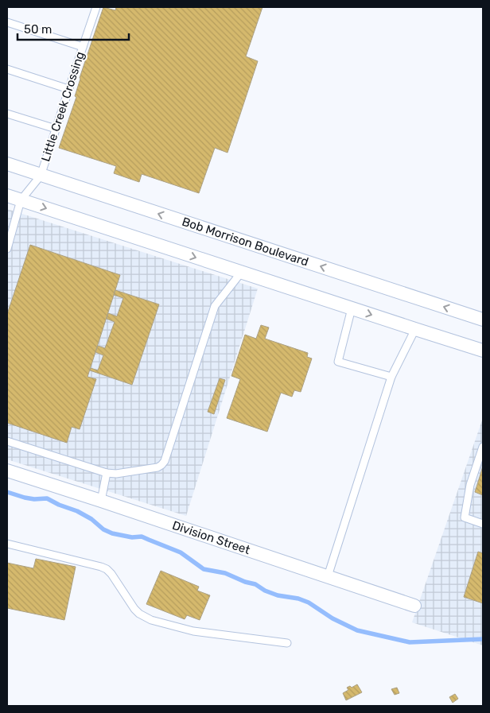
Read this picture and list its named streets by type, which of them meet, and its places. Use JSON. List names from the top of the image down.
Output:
{
  "streets": {
    "street": ["Bob Morrison Boulevard", "Division Street"],
    "lane": ["Little Creek Crossing"]
  },
  "crossings": [
    ["Little Creek Crossing", "Bob Morrison Boulevard"]
  ],
  "scale_bar": "50 m"
}
